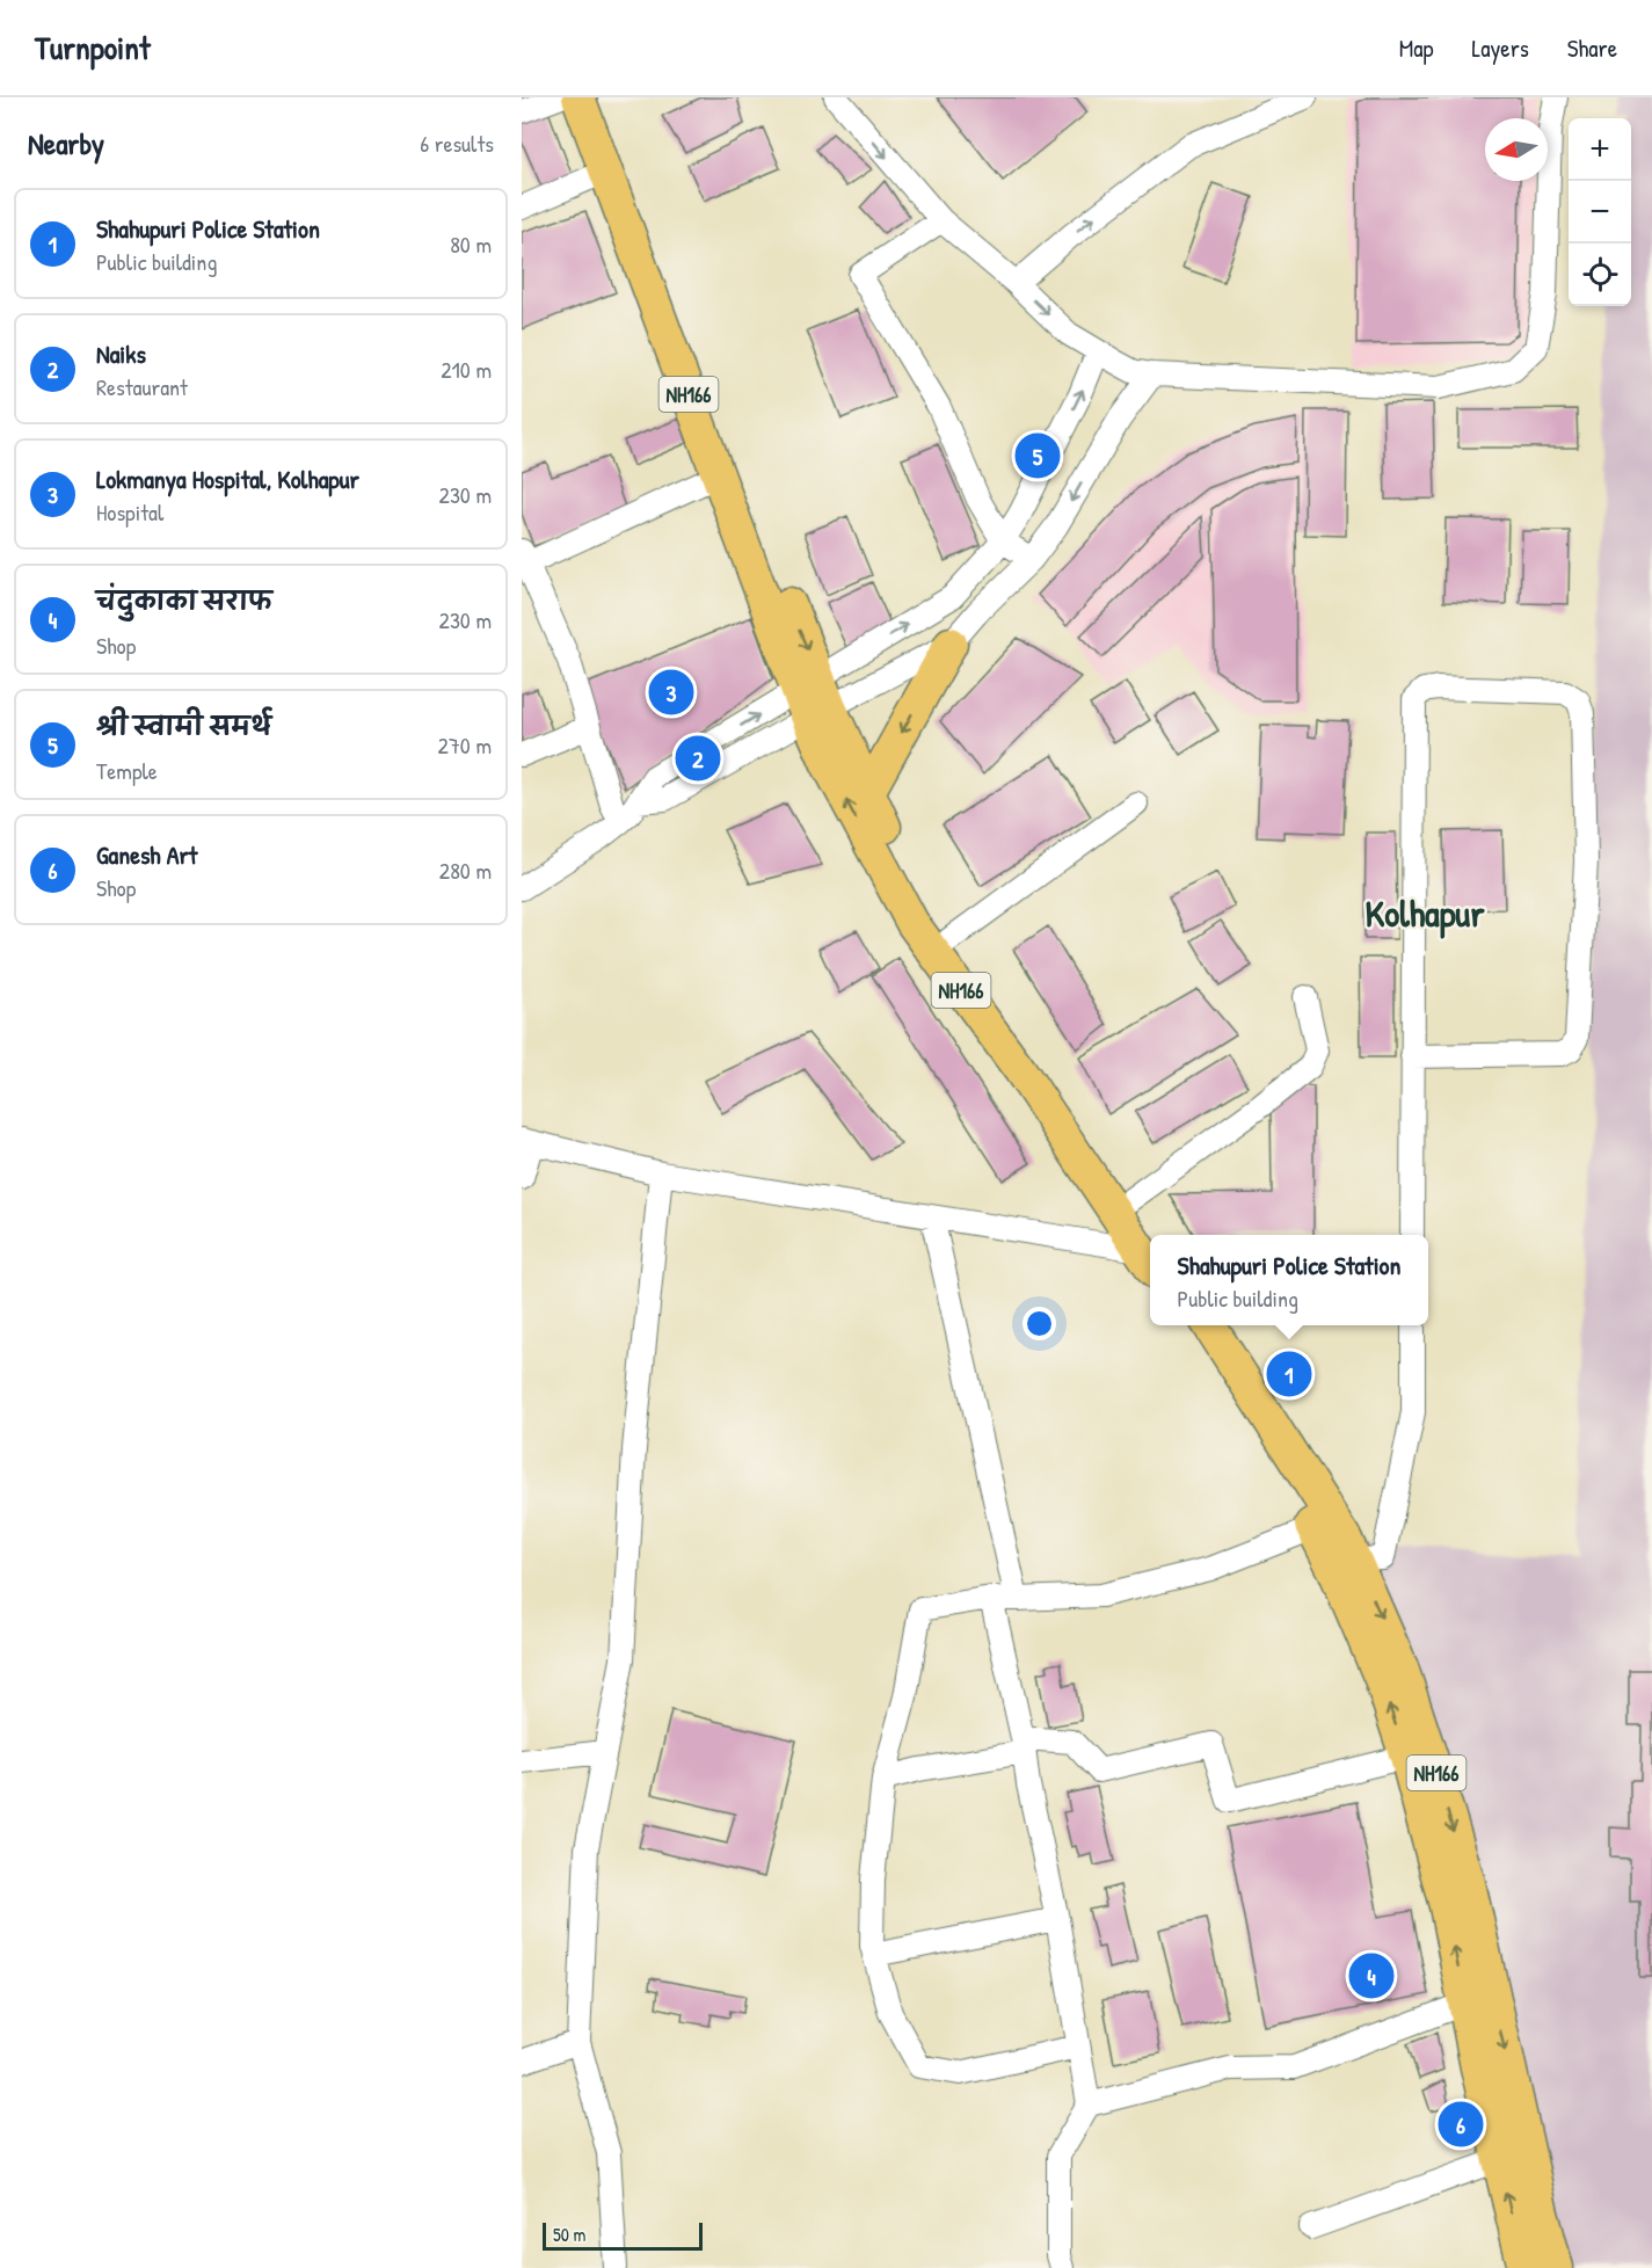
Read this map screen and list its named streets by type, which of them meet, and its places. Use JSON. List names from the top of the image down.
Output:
{
  "streets": {
    "highway": ["NH166"]
  },
  "districts": ["Kolhapur"],
  "scale_bar": "50 m",
  "north": "left",
  "page": {
    "header": "Turnpoint",
    "nav": ["Map", "Layers", "Share"],
    "heading": ["Nearby", "6 results"],
    "map_buttons": ["+", "−"],
    "list": [
      {
        "mark": "1",
        "name": "Shahupuri Police Station",
        "note": "Public building",
        "value": "80 m"
      },
      {
        "mark": "2",
        "name": "Naiks",
        "note": "Restaurant",
        "value": "210 m"
      },
      {
        "mark": "3",
        "name": "Lokmanya Hospital, Kolhapur",
        "note": "Hospital",
        "value": "230 m"
      },
      {
        "mark": "4",
        "name": "चंदुकाका सराफ",
        "note": "Shop",
        "value": "230 m"
      },
      {
        "mark": "5",
        "name": "श्री स्वामी समर्थ",
        "note": "Temple",
        "value": "270 m"
      },
      {
        "mark": "6",
        "name": "Ganesh Art",
        "note": "Shop",
        "value": "280 m"
      }
    ],
    "pins": [
      "5",
      "3",
      "2",
      "1",
      "4",
      "6"
    ],
    "popup": ["Shahupuri Police Station", "Public building"],
    "scale": "50 m"
  }
}
